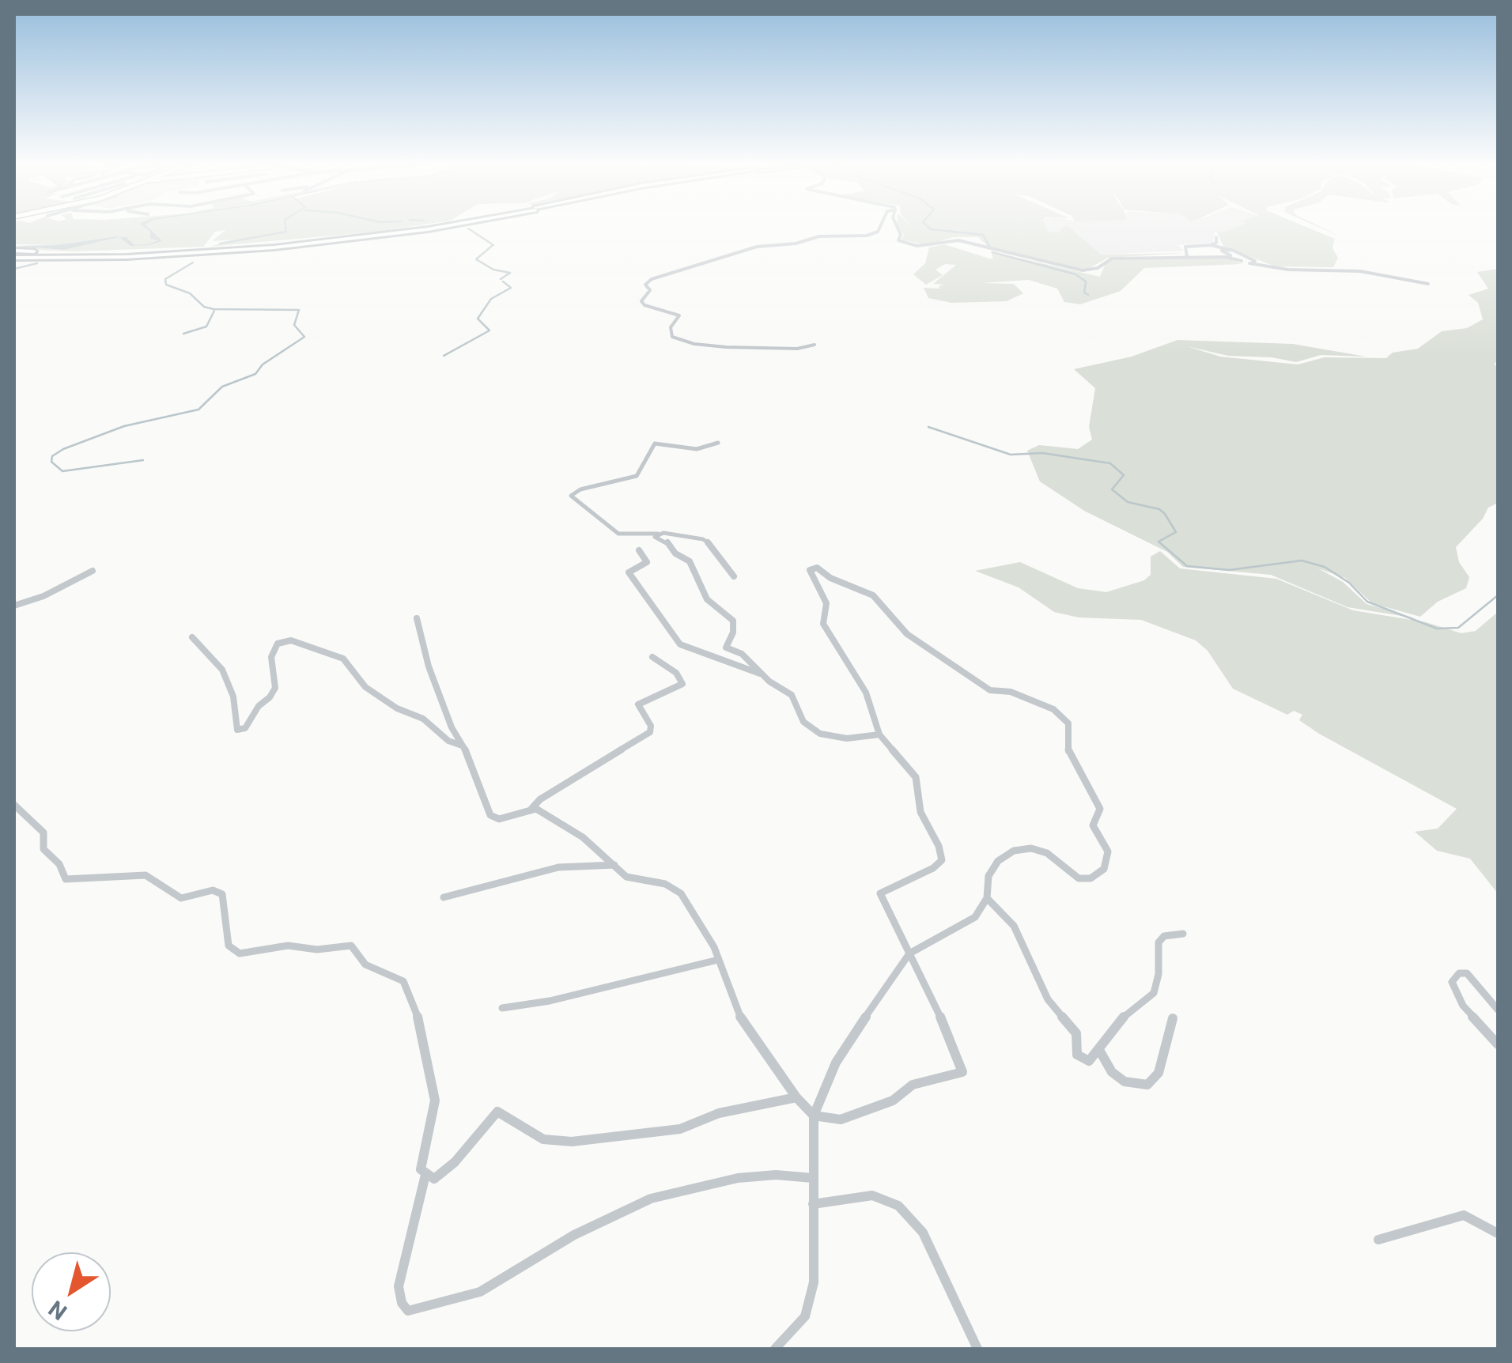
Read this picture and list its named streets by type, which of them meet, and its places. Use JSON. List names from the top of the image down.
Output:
{
  "north": "bottom left"
}
